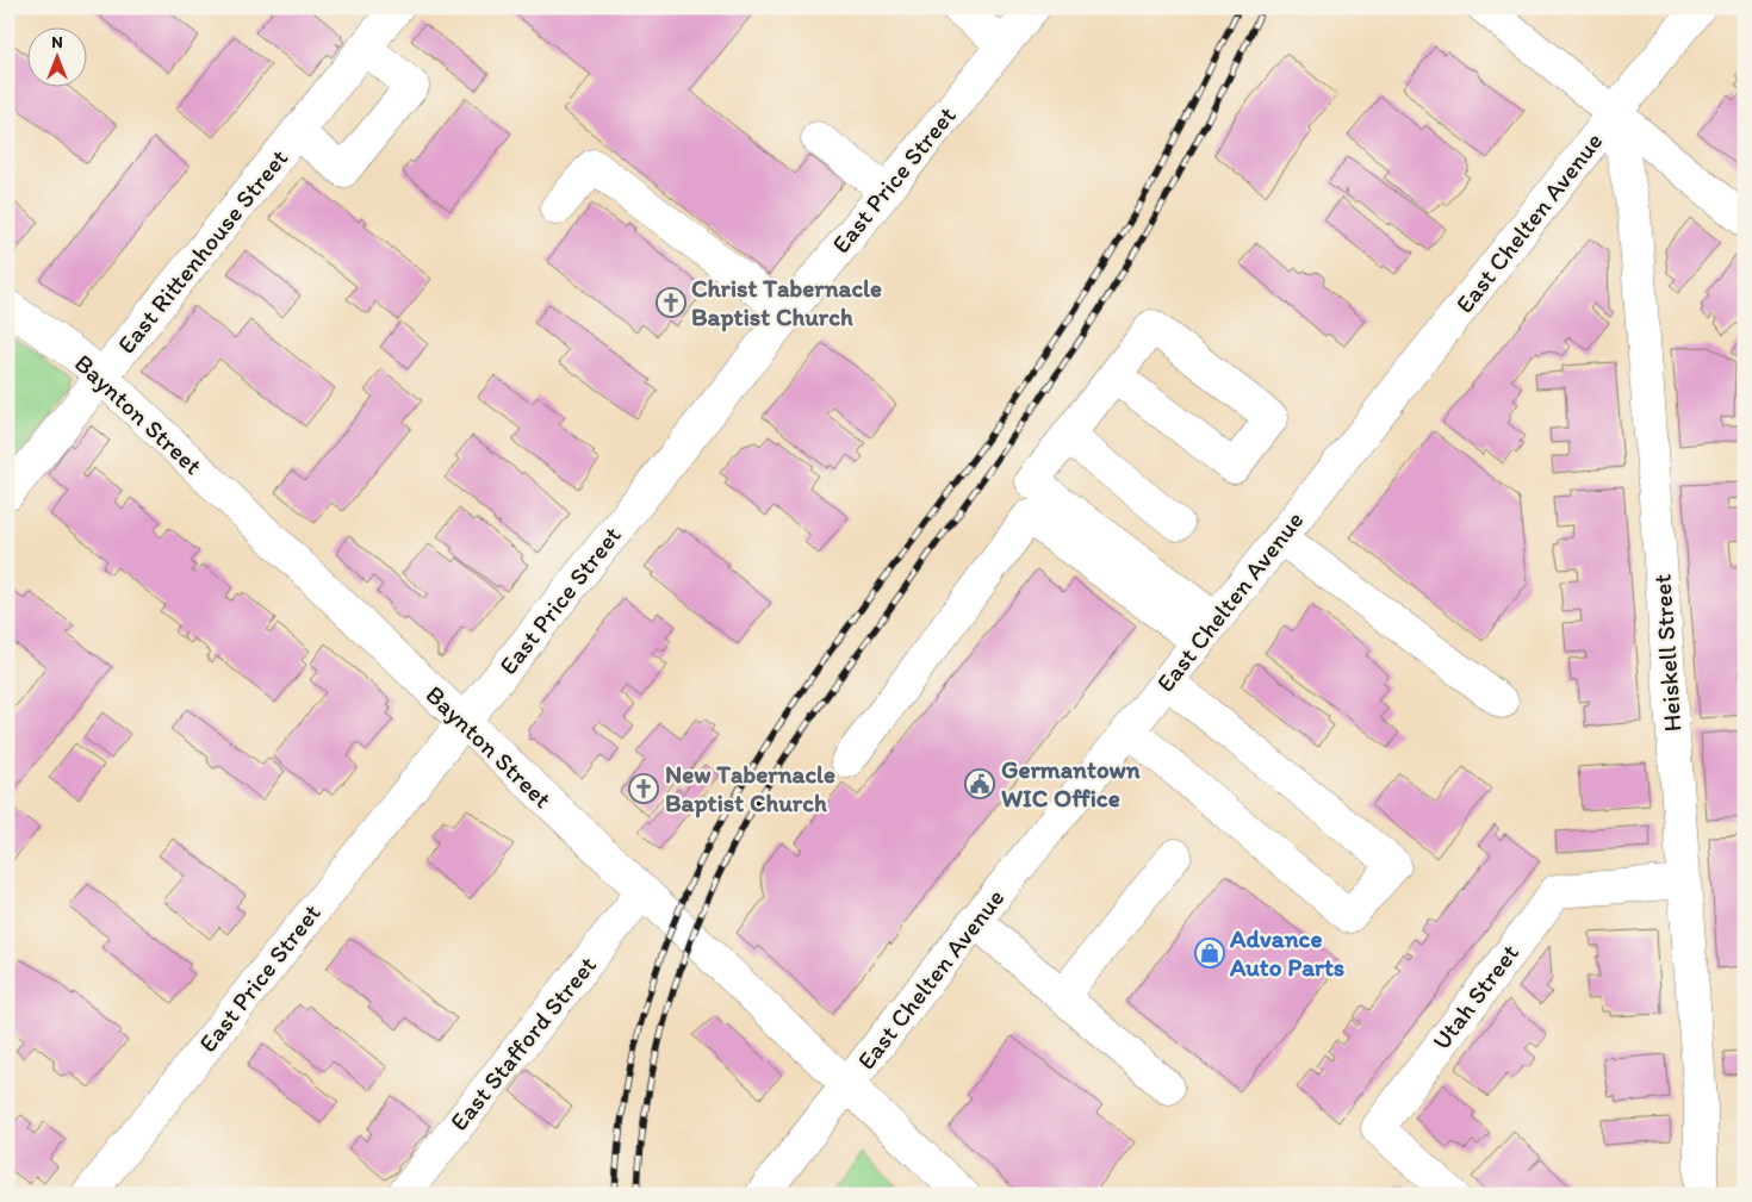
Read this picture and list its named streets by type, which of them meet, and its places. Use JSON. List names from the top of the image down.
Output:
{
  "streets": {
    "street": [
      "East Price Street",
      "East Chelten Avenue",
      "East Rittenhouse Street",
      "Baynton Street",
      "Heiskell Street",
      "Utah Street",
      "East Stafford Street"
    ]
  },
  "crossings": [
    ["East Price Street", "Baynton Street"],
    ["East Chelten Avenue", "Baynton Street"],
    ["East Chelten Avenue", "Heiskell Street"],
    ["East Rittenhouse Street", "Baynton Street"],
    ["Baynton Street", "East Stafford Street"],
    ["Heiskell Street", "Utah Street"]
  ],
  "places": {
    "church": ["Christ Tabernacle Baptist Church", "New Tabernacle Baptist Church"],
    "public building": ["Germantown WIC Office"],
    "shop": ["Advance Auto Parts"]
  },
  "north": "top"
}
